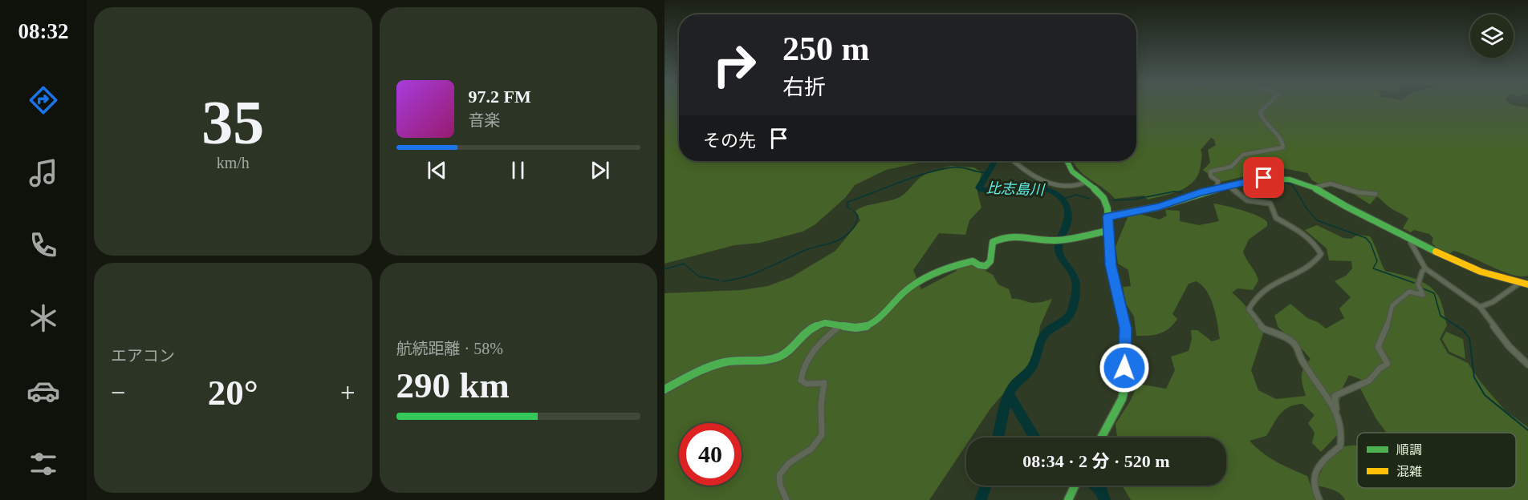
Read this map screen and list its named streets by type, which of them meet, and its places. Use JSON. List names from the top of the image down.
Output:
{
  "water": ["比志島川"],
  "legend": ["順調", "混雑"],
  "page": {
    "tabs": "08:32",
    "tile": [
      ["35", "km/h"],
      "エアコン",
      ["航続距離 · 58%", "290 km"]
    ],
    "turn": ["250 m", "右折"],
    "song": ["97.2 FM", "音楽"],
    "then": "その先",
    "heat": ["−", "20°", "+"],
    "limit": "40",
    "trip": "08:34 · 2 分 · 520 m"
  }
}
